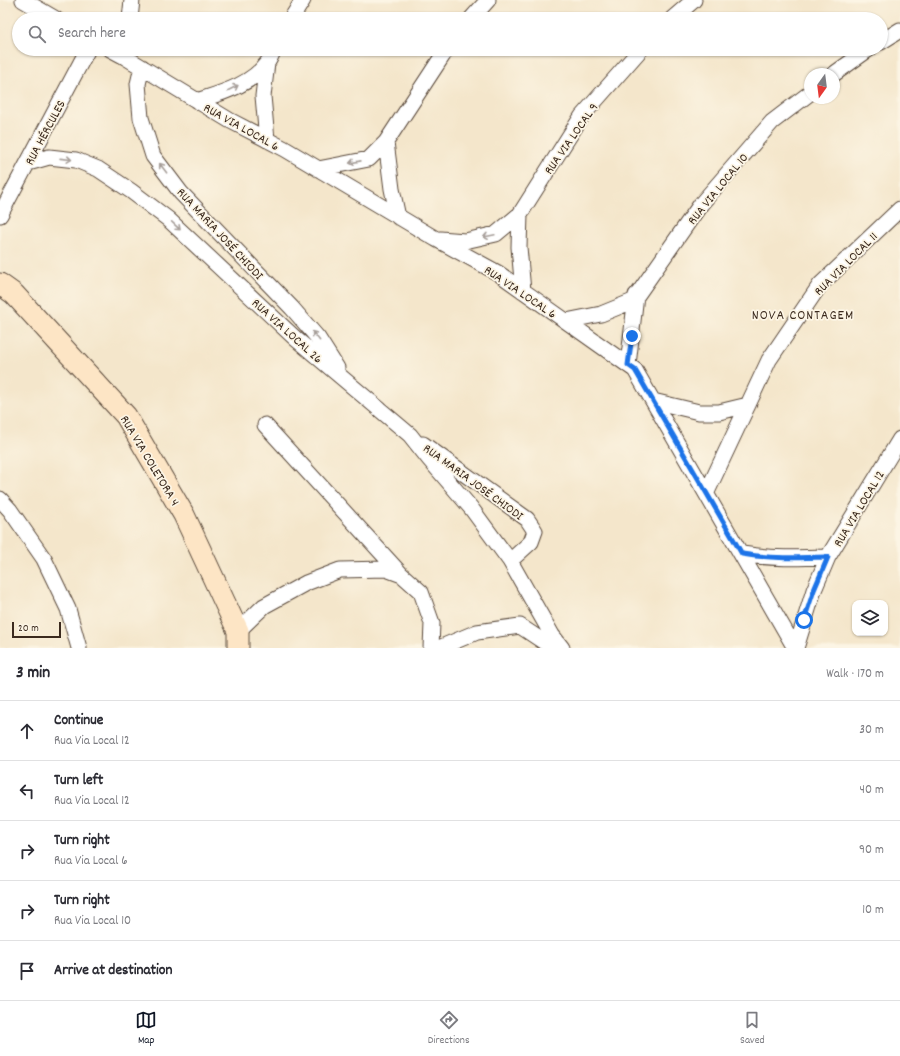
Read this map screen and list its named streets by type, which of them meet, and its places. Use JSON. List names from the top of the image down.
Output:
{
  "streets": {
    "street": [
      "RUA VIA LOCAL 6",
      "RUA HÉRCULES",
      "RUA VIA LOCAL 9",
      "RUA VIA LOCAL 10",
      "RUA MARIA JOSÉ CHIODI",
      "RUA VIA LOCAL 11",
      "RUA VIA LOCAL 26",
      "RUA VIA COLETORA 4",
      "RUA VIA LOCAL 12"
    ]
  },
  "crossings": [
    ["RUA VIA LOCAL 6", "RUA VIA LOCAL 9"],
    ["RUA VIA LOCAL 6", "RUA VIA LOCAL 10"],
    ["RUA VIA LOCAL 6", "RUA MARIA JOSÉ CHIODI"],
    ["RUA VIA LOCAL 6", "RUA VIA LOCAL 11"],
    ["RUA VIA LOCAL 6", "RUA VIA LOCAL 12"],
    ["RUA HÉRCULES", "RUA VIA LOCAL 26"],
    ["RUA MARIA JOSÉ CHIODI", "RUA VIA LOCAL 26"]
  ],
  "one_way": ["RUA MARIA JOSÉ CHIODI", "RUA VIA LOCAL 26"],
  "districts": ["NOVA CONTAGEM"],
  "scale_bar": "20 m",
  "north": "bottom",
  "page": {
    "search": "Search here",
    "scale": "20 m",
    "heading": ["3 min", "Walk · 170 m"],
    "list": [
      ["Continue", "Rua Via Local 12", "30 m"],
      ["Turn left", "Rua Via Local 12", "40 m"],
      ["Turn right", "Rua Via Local 6", "90 m"],
      ["Turn right", "Rua Via Local 10", "10 m"],
      "Arrive at destination"
    ],
    "nav": ["Map", "Directions", "Saved"]
  }
}
